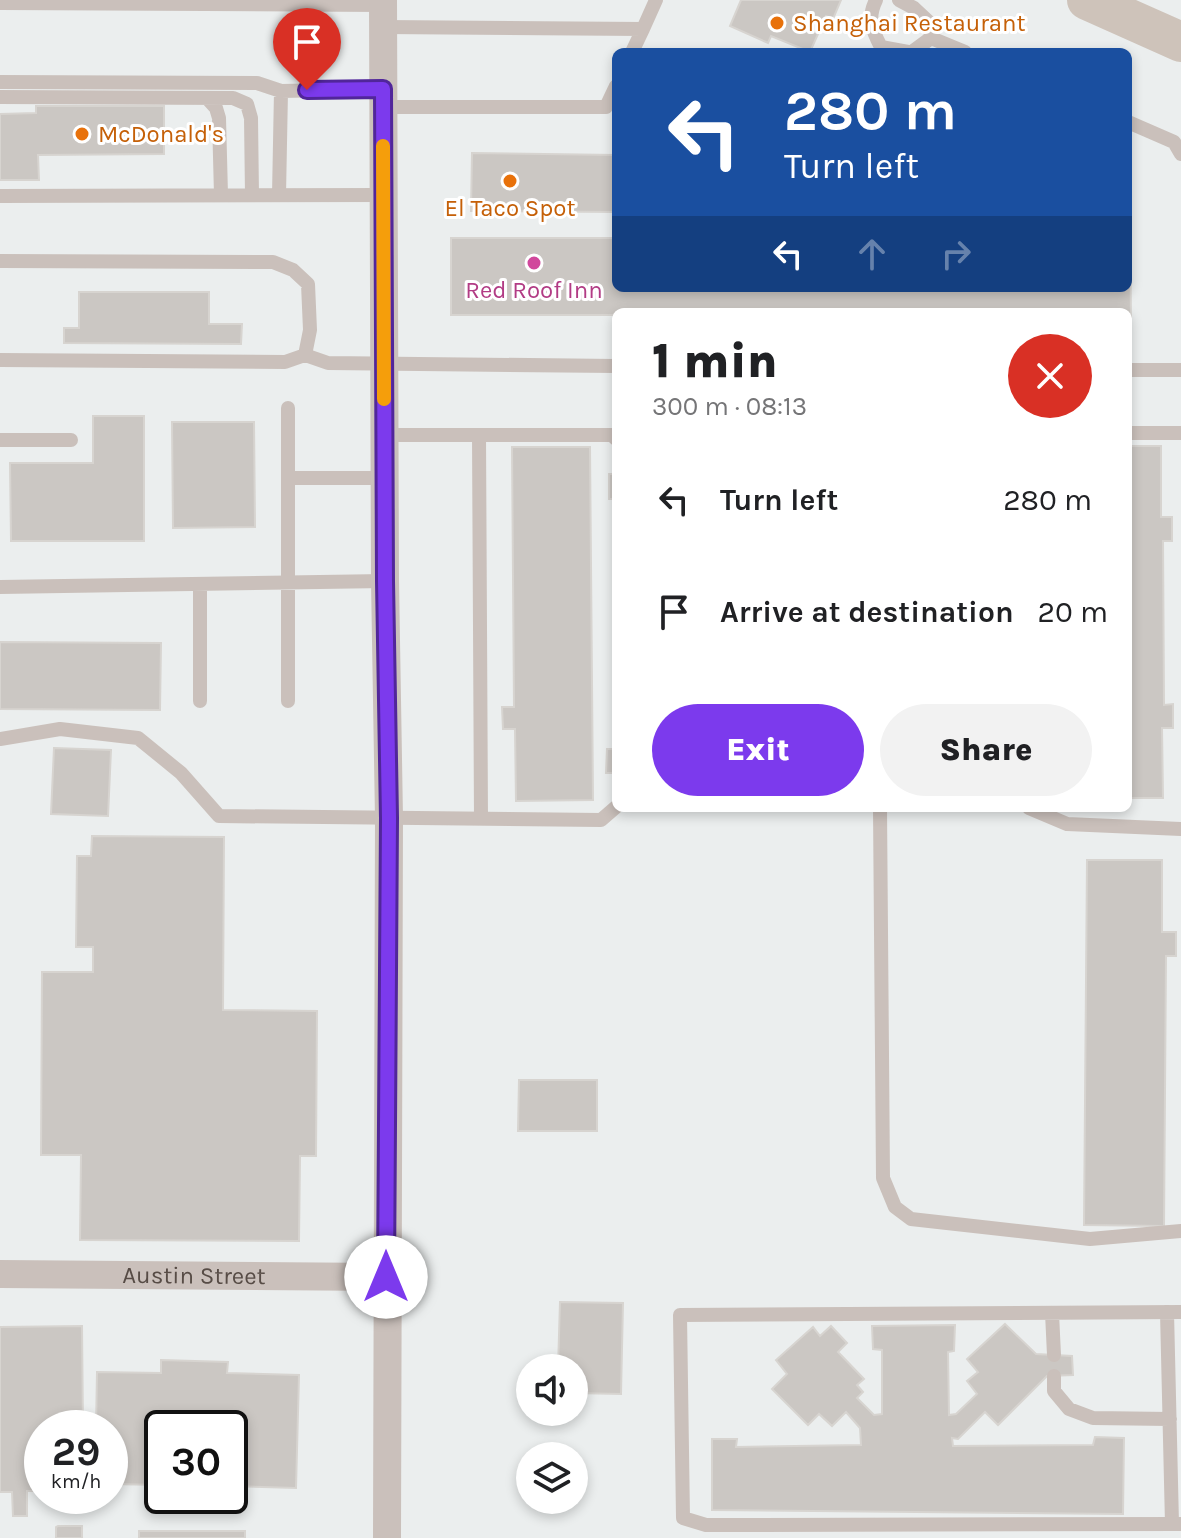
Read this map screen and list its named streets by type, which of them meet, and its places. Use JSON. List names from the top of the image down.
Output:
{
  "streets": {
    "street": ["Austin Street"]
  },
  "places": [
    "Shanghai Restaurant",
    "McDonald's",
    "El Taco Spot",
    "Red Roof Inn"
  ],
  "page": {
    "turn": ["280 m", "Turn left"],
    "heading": ["1 min", "300 m · 08:13"],
    "list": [
      {
        "name": "Turn left",
        "value": "280 m"
      },
      {
        "name": "Arrive at destination",
        "value": "20 m"
      }
    ],
    "buttons": ["Exit", "Share"],
    "speed": "29 km/h",
    "limit": "30"
  }
}
